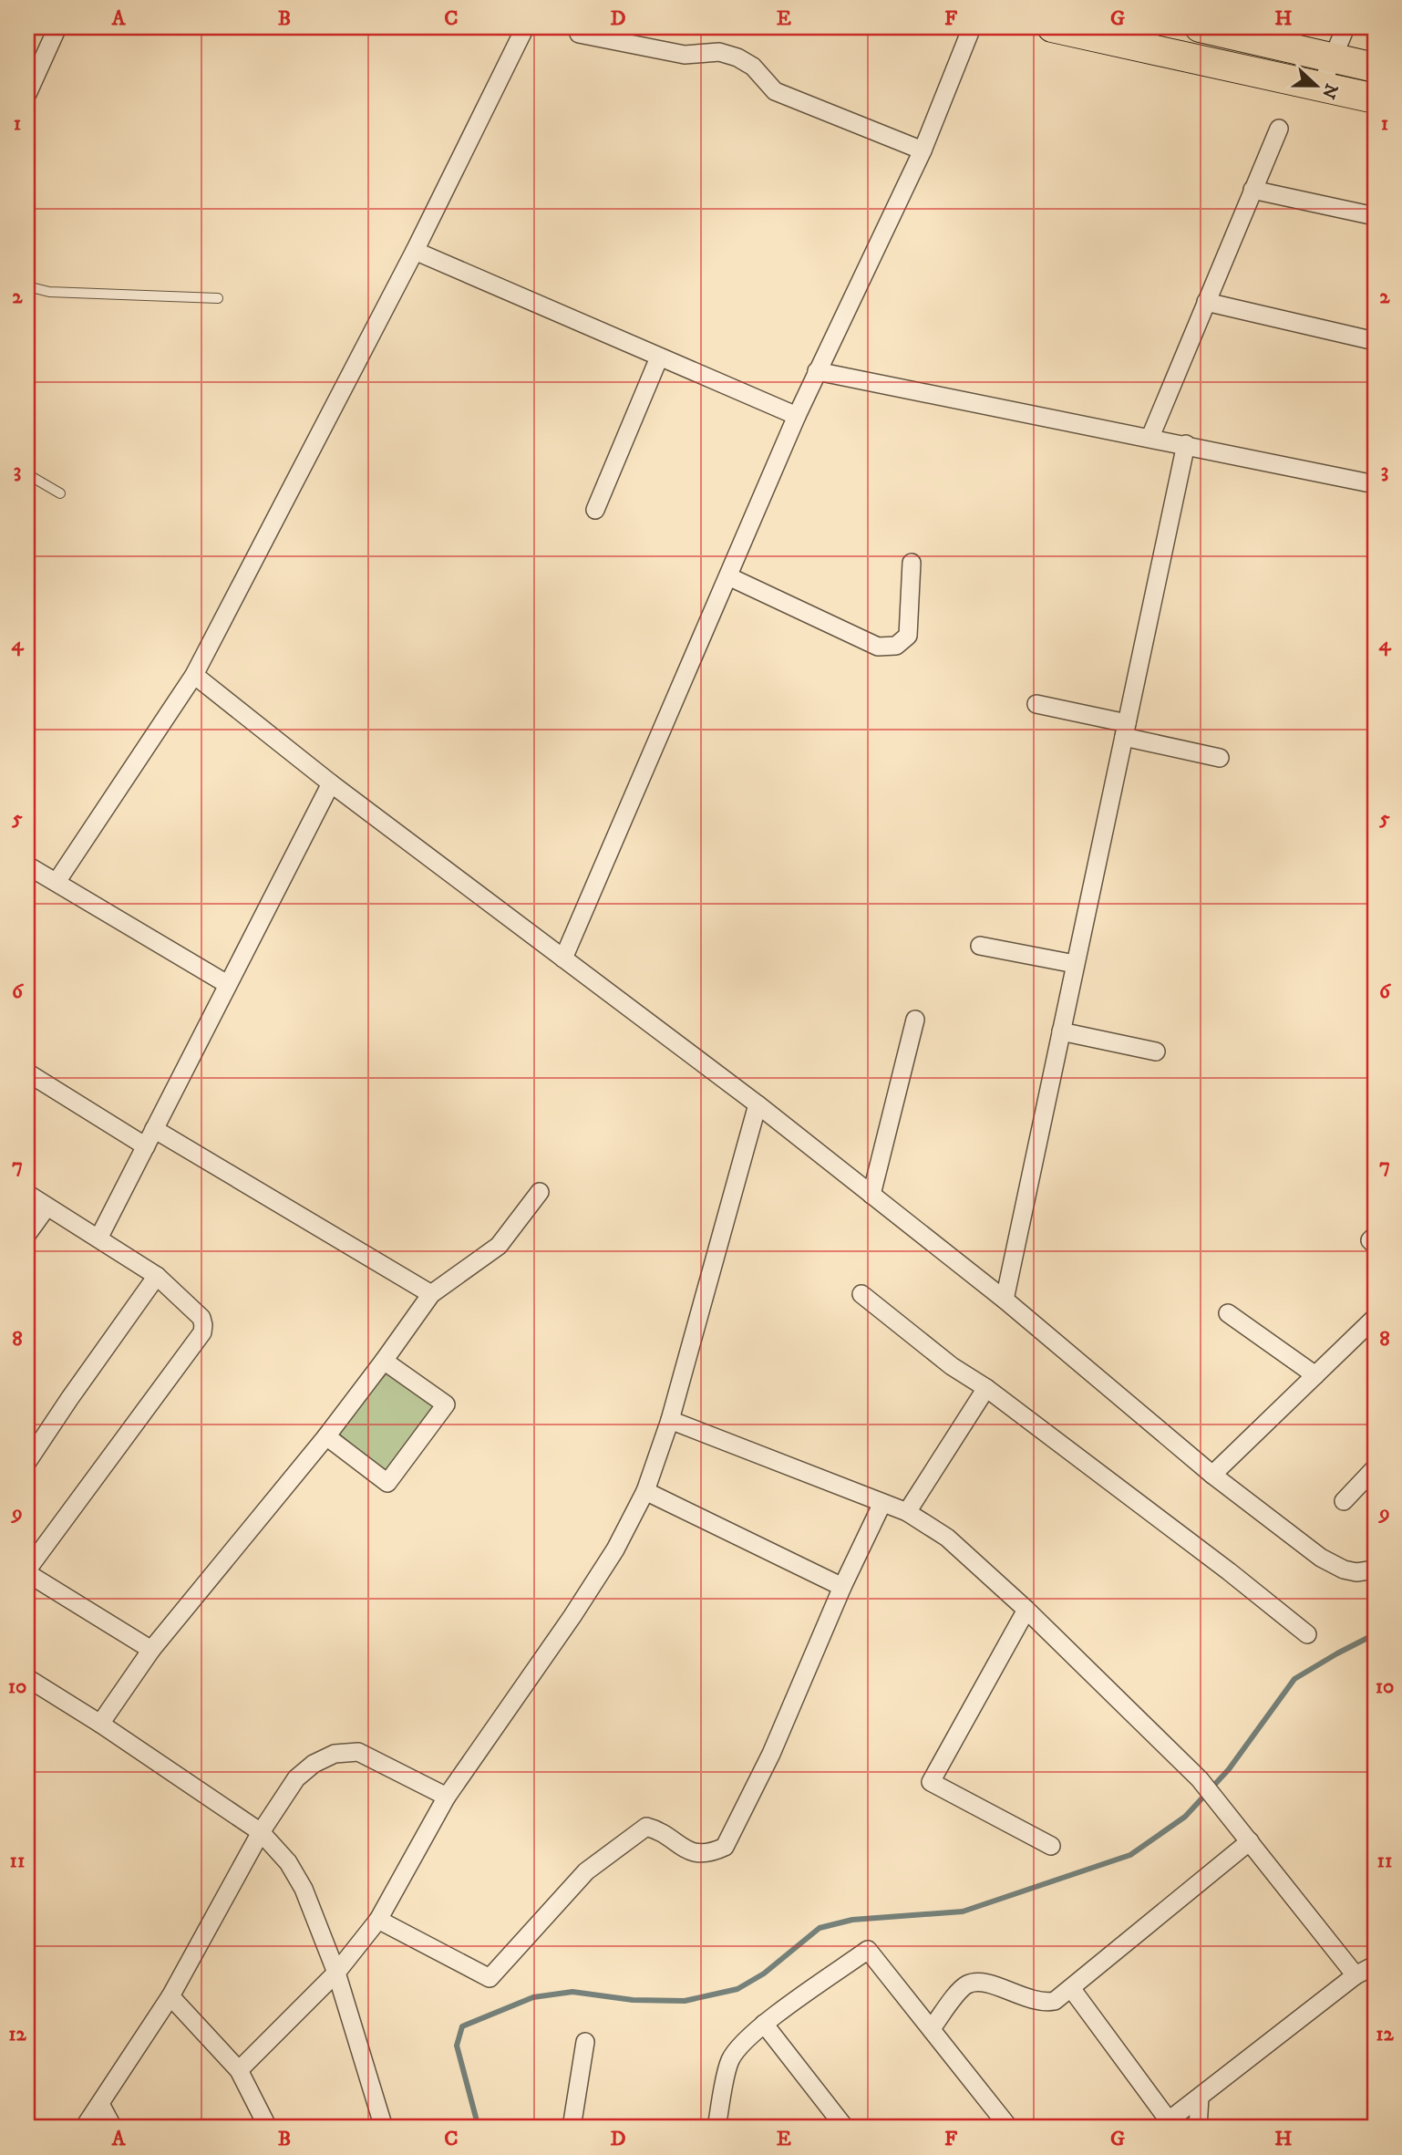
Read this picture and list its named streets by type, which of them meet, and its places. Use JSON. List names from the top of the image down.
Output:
{
  "north": "right",
  "grid": {
    "columns": [
      "A",
      "B",
      "C",
      "D",
      "E",
      "F",
      "G",
      "H"
    ],
    "rows": [
      "1",
      "2",
      "3",
      "4",
      "5",
      "6",
      "7",
      "8",
      "9",
      "10",
      "11",
      "12"
    ]
  }
}
